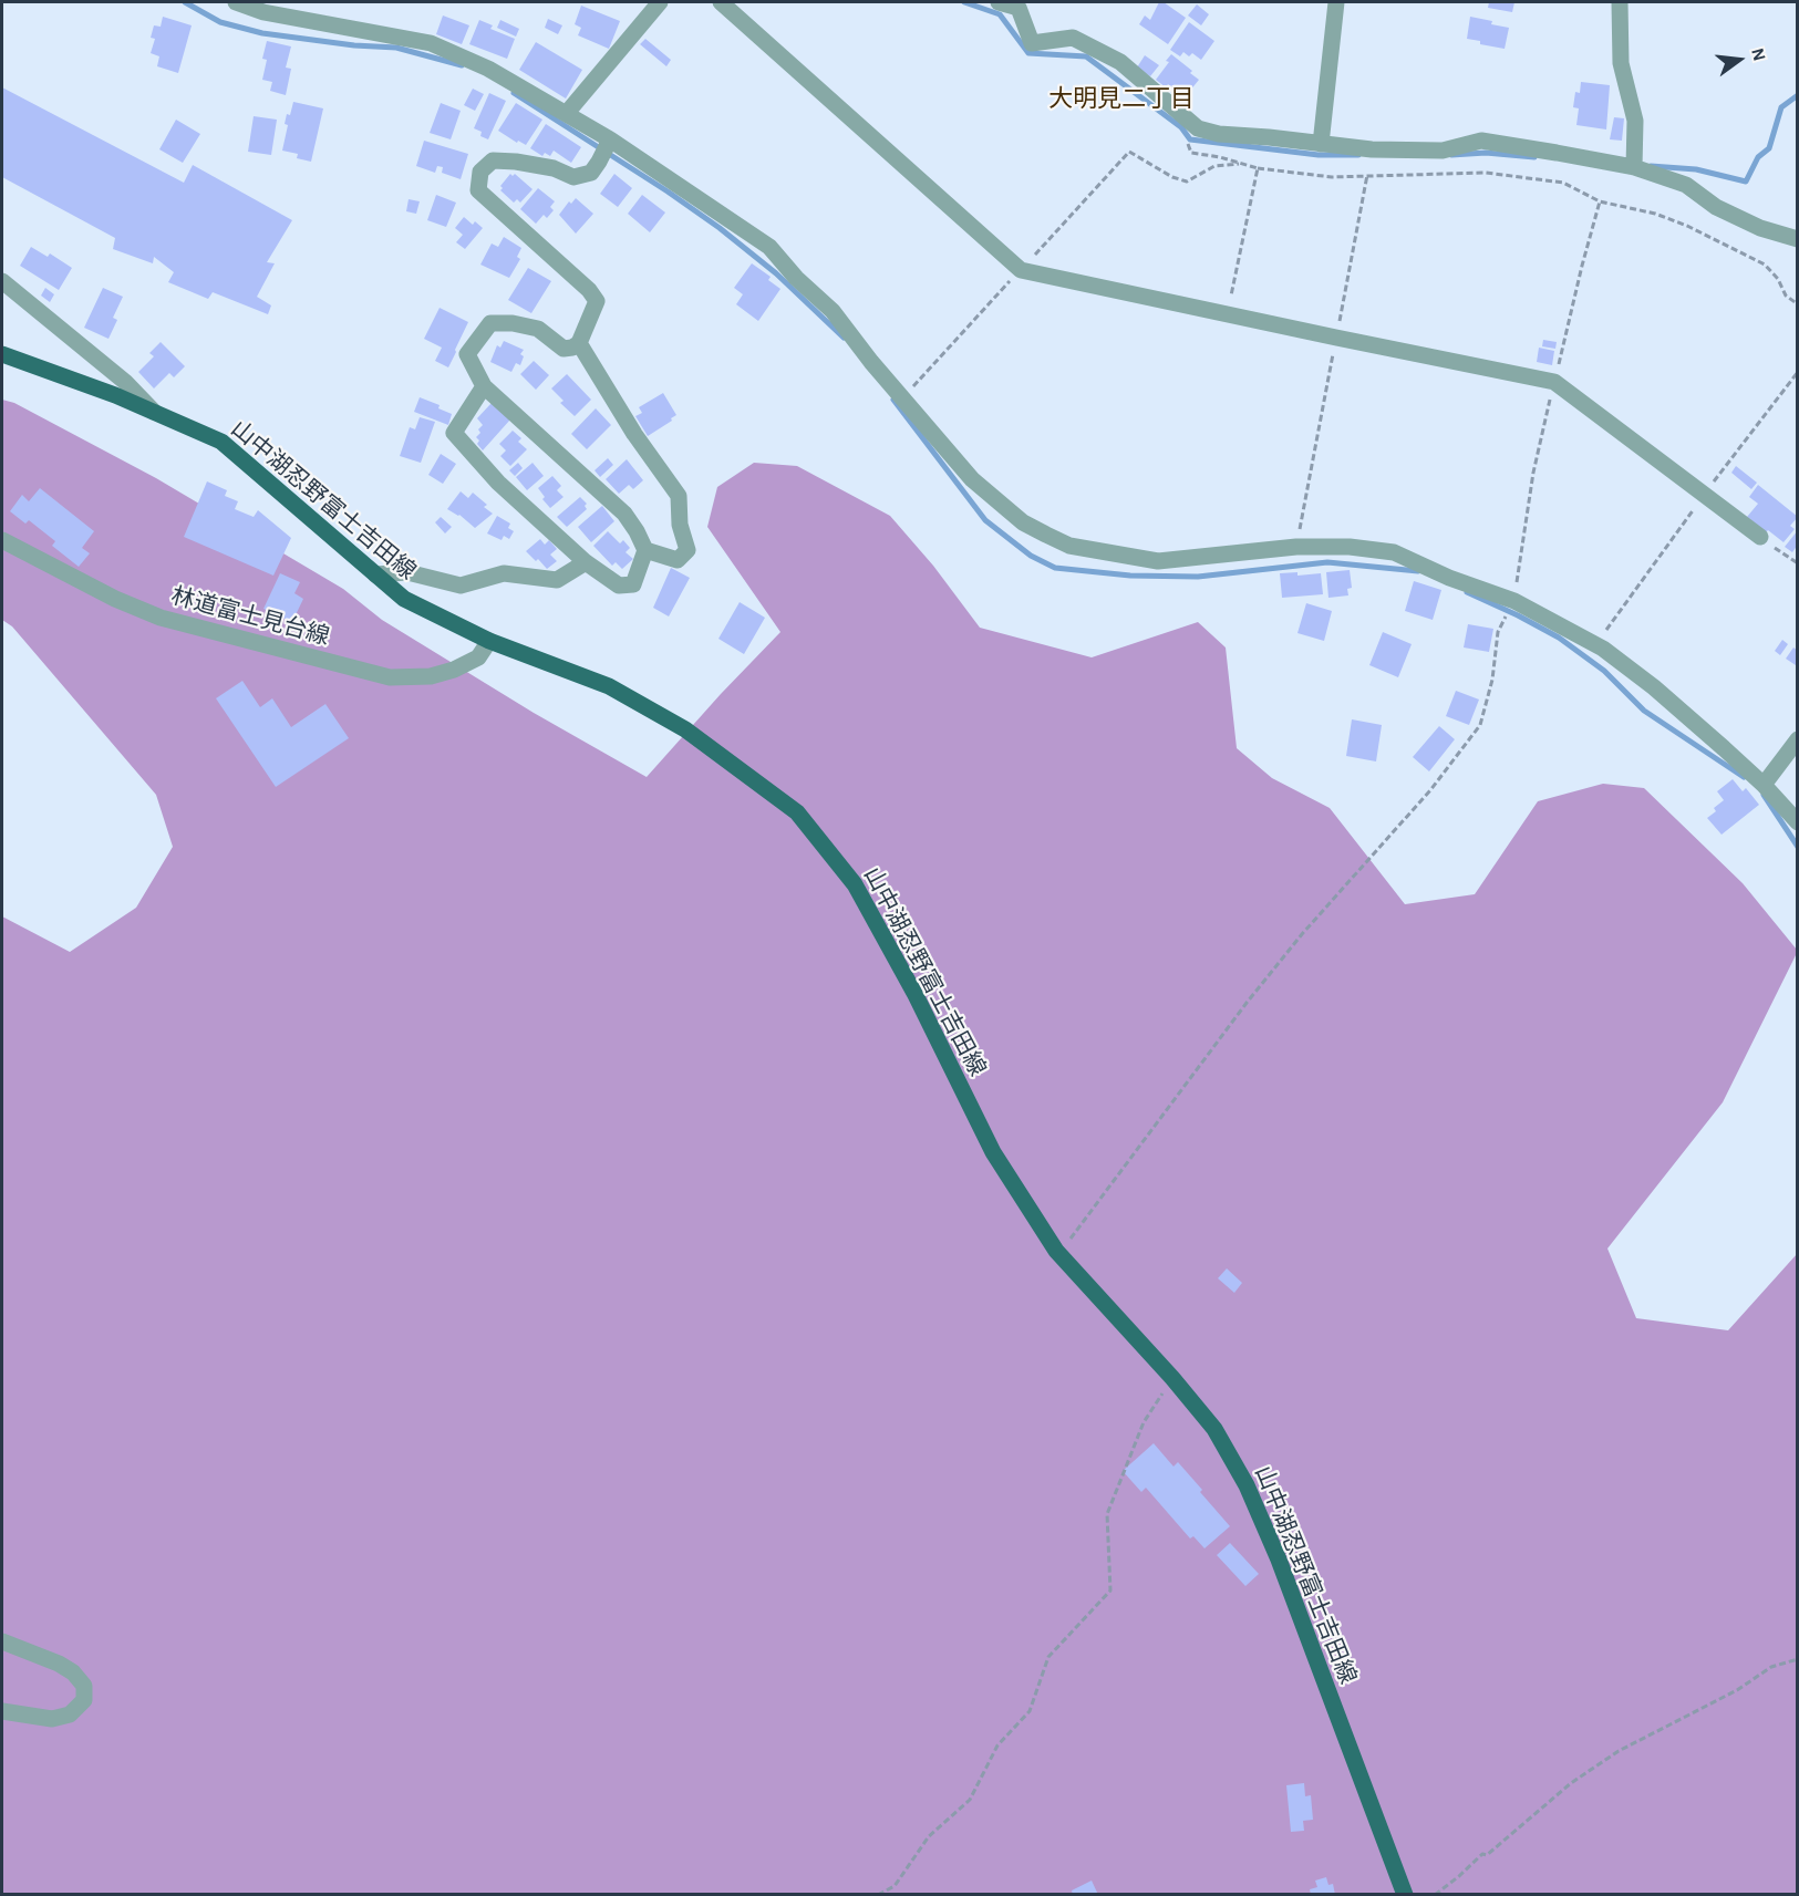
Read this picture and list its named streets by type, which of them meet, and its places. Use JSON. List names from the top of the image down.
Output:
{
  "streets": {
    "main road": ["山中湖忍野富士吉田線"],
    "street": ["林道富士見台線"]
  },
  "crossings": [
    ["山中湖忍野富士吉田線", "林道富士見台線"]
  ],
  "districts": ["大明見二丁目"],
  "north": "right"
}
